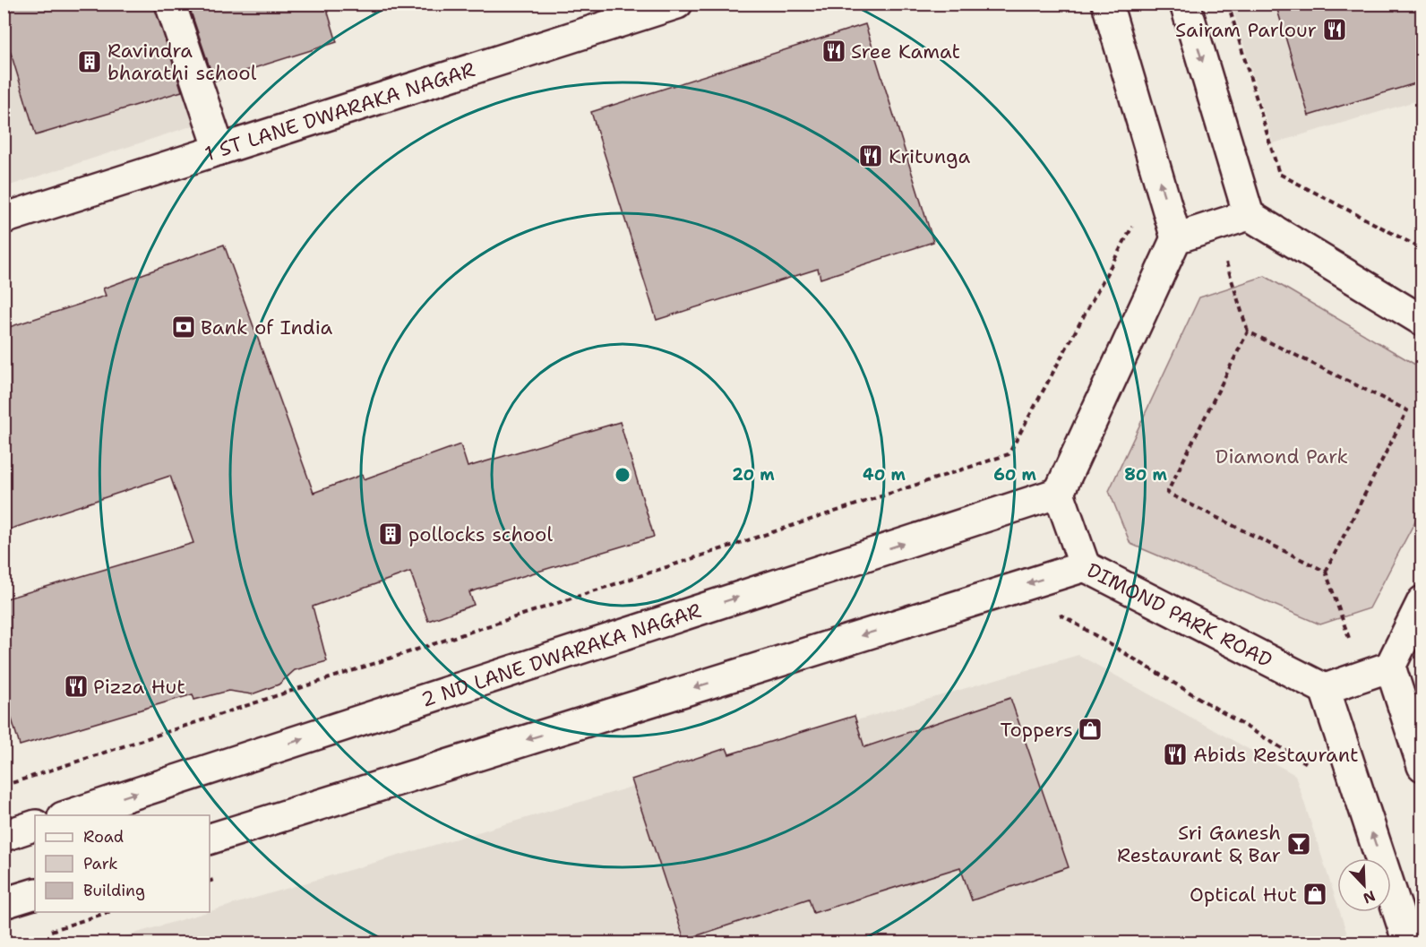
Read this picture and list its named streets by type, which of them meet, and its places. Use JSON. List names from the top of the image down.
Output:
{
  "streets": {
    "main road": ["1 ST LANE DWARAKA NAGAR", "DIMOND PARK ROAD", "2 ND LANE DWARAKA NAGAR"]
  },
  "crossings": [
    ["DIMOND PARK ROAD", "2 ND LANE DWARAKA NAGAR"]
  ],
  "parks": ["Diamond Park"],
  "places": {
    "restaurant": [
      "Sairam Parlour",
      "Sree Kamat",
      "Kritunga",
      "Pizza Hut",
      "Abids Restaurant"
    ],
    "building": ["Ravindra bharathi school", "pollocks school"],
    "bank": ["Bank of India"],
    "shop": ["Toppers", "Optical Hut"],
    "bar": ["Sri Ganesh Restaurant & Bar"]
  },
  "legend": ["Road", "Park", "Building"],
  "north": "bottom right",
  "rings": [
    "20 m",
    "40 m",
    "60 m",
    "80 m"
  ]
}
